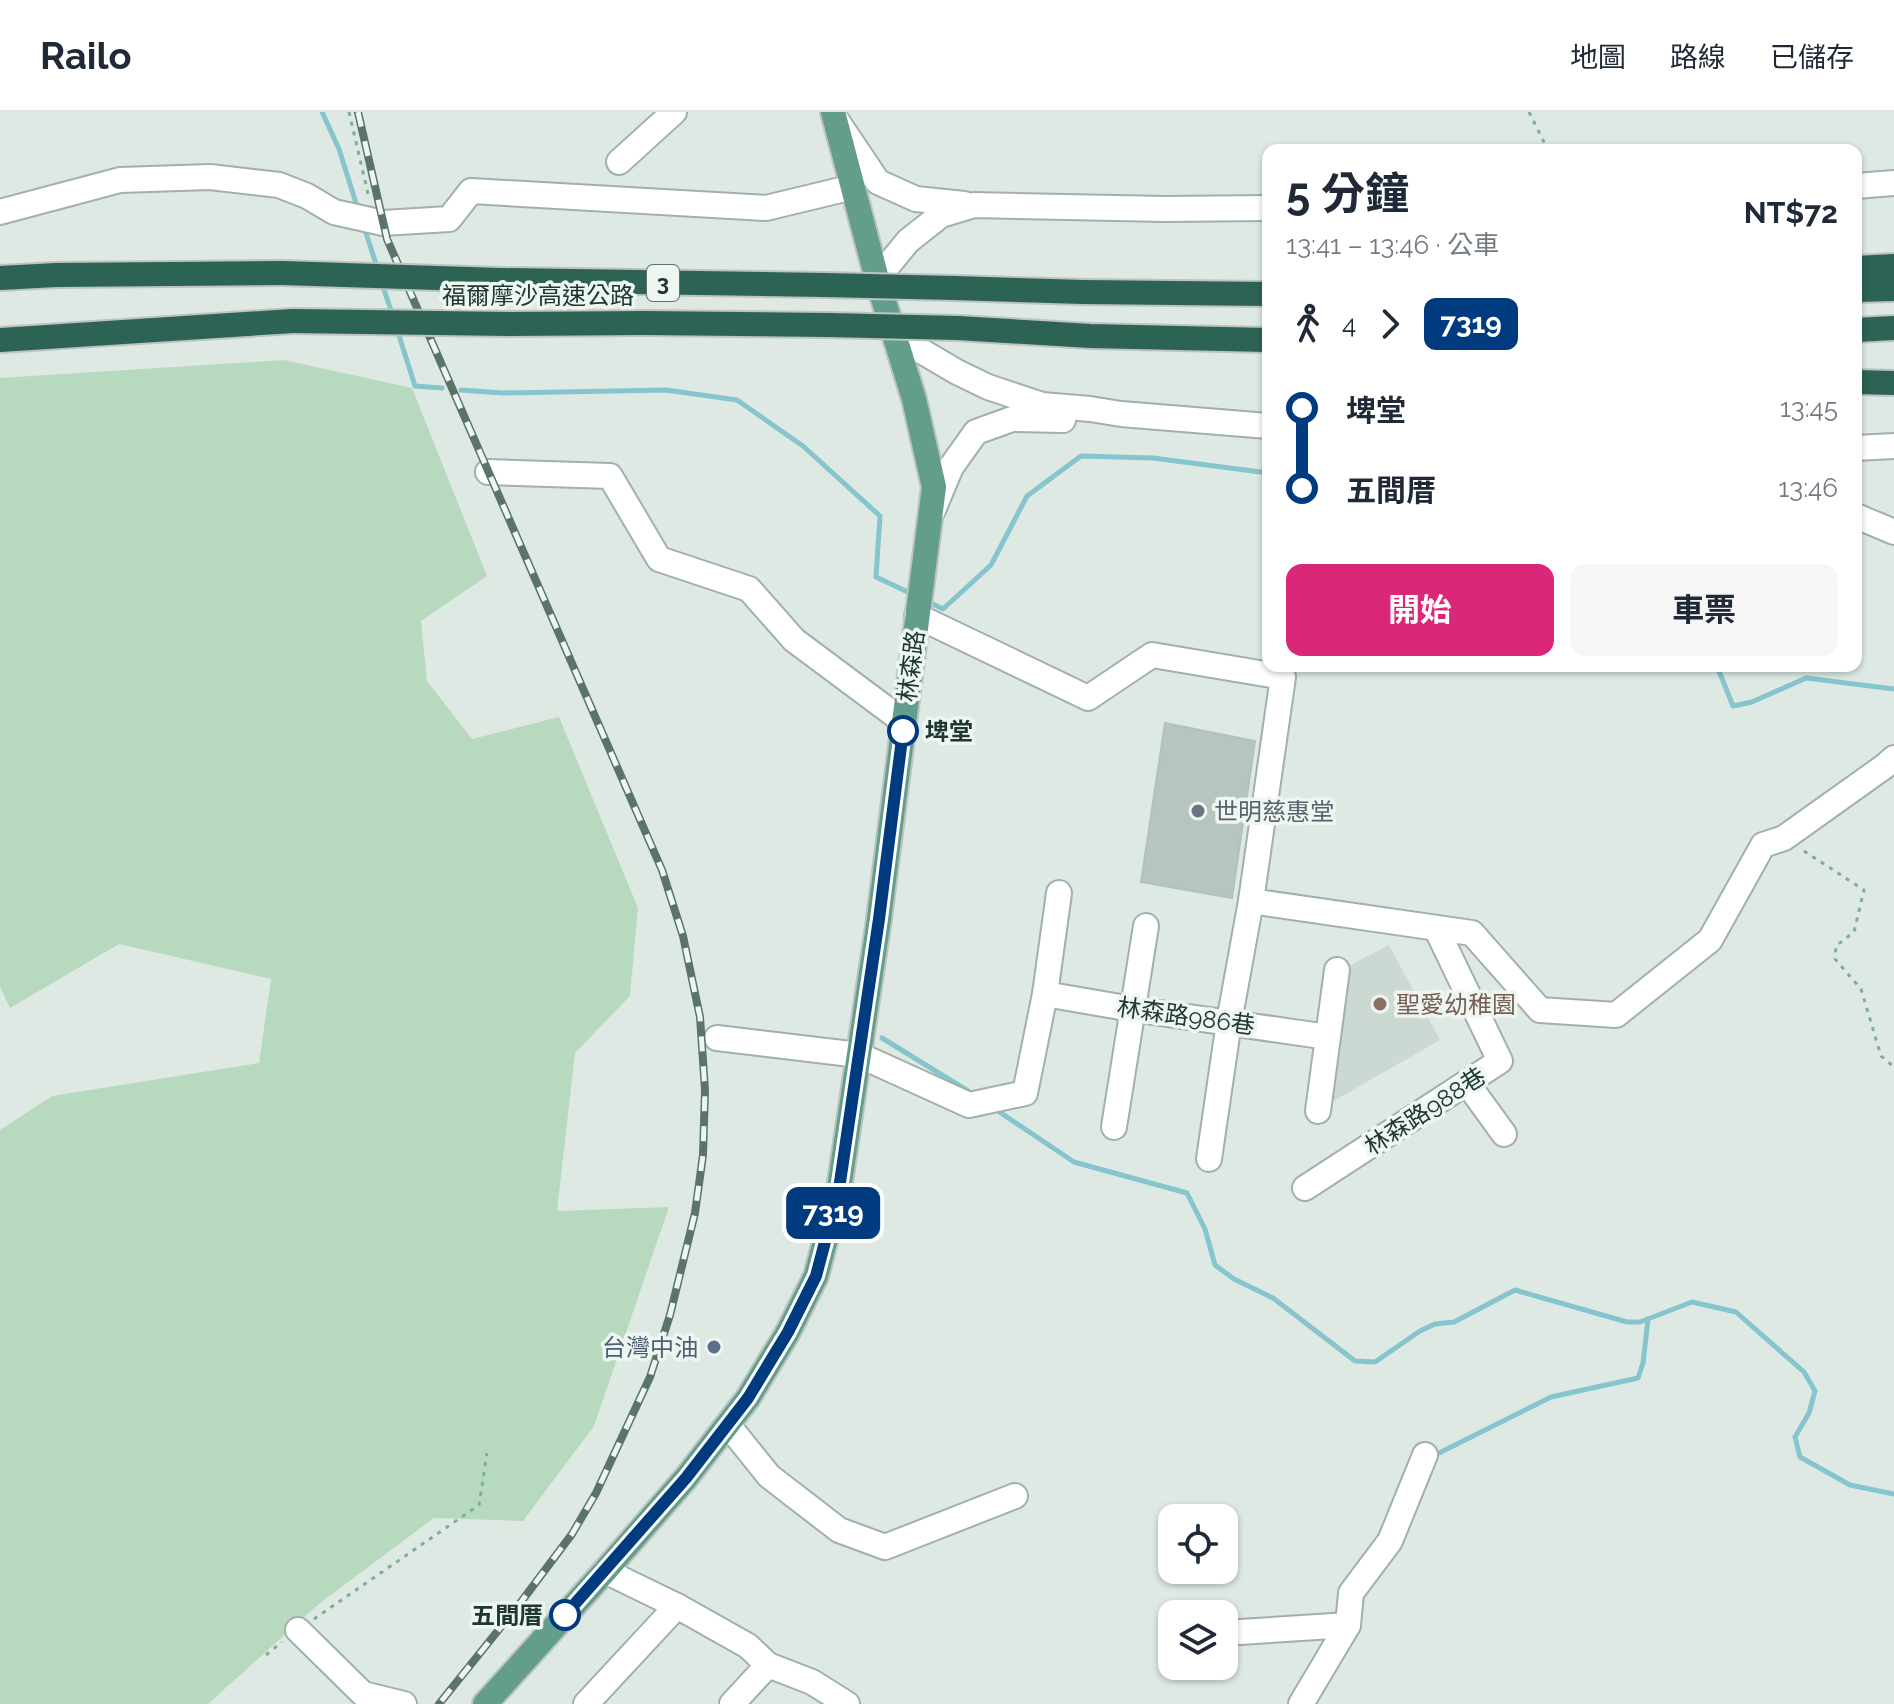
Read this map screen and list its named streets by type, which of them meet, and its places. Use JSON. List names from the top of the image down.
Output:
{
  "streets": {
    "highway": ["3", "福爾摩沙高速公路"],
    "main road": ["林森路"],
    "street": ["林森路986巷", "林森路988巷"]
  },
  "places": [
    "埤堂",
    "世明慈惠堂",
    "聖愛幼稚園",
    "台灣中油",
    "五間厝"
  ],
  "lines": ["bus line 7319"],
  "page": {
    "header": "Railo",
    "nav": ["地圖", "路線", "已儲存"],
    "on_map": "7319",
    "heading": ["5 分鐘", "13:41 – 13:46 · 公車", "NT$72"],
    "legs": ["4", "7319"],
    "list": [
      {
        "name": "埤堂",
        "value": "13:45"
      },
      {
        "name": "五間厝",
        "value": "13:46"
      }
    ],
    "buttons": ["開始", "車票"]
  }
}
